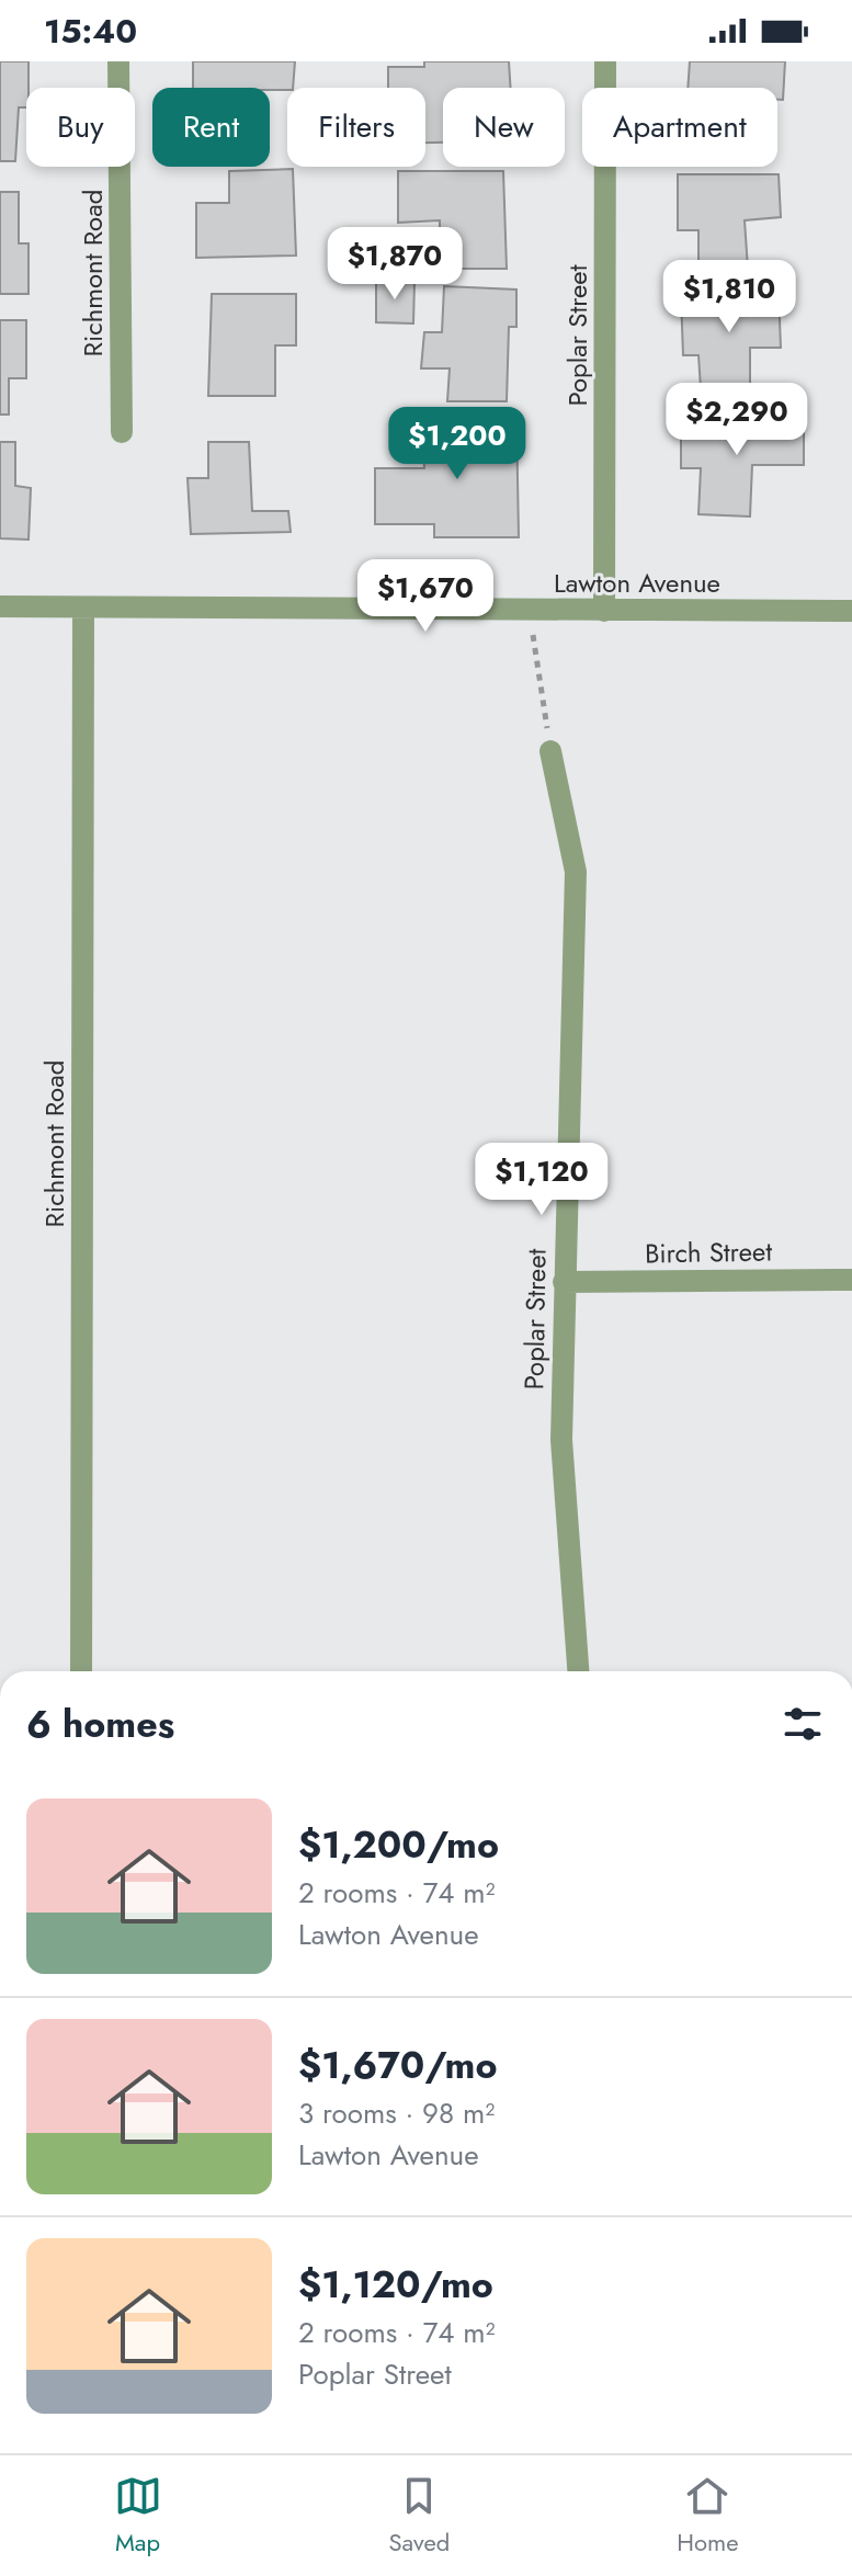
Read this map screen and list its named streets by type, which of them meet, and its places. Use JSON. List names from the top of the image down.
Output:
{
  "streets": {
    "street": [
      "Richmont Road",
      "Poplar Street",
      "Lawton Avenue",
      "Birch Street"
    ]
  },
  "crossings": [
    ["Richmont Road", "Lawton Avenue"],
    ["Poplar Street", "Lawton Avenue"],
    ["Poplar Street", "Birch Street"]
  ],
  "page": {
    "status": "15:40",
    "chip": [
      "Buy",
      "Rent",
      "Filters",
      "New",
      "Apartment"
    ],
    "price": [
      "$1,870",
      "$1,810",
      "$2,290",
      "$1,200",
      "$1,670",
      "$1,120"
    ],
    "heading": "6 homes",
    "list": [
      {
        "name": "$1,200/mo",
        "note": "2 rooms · 74 m² · Lawton Avenue"
      },
      {
        "name": "$1,670/mo",
        "note": "3 rooms · 98 m² · Lawton Avenue"
      },
      {
        "name": "$1,120/mo",
        "note": "2 rooms · 74 m² · Poplar Street"
      }
    ],
    "tabs": ["Map", "Saved", "Home"]
  }
}
